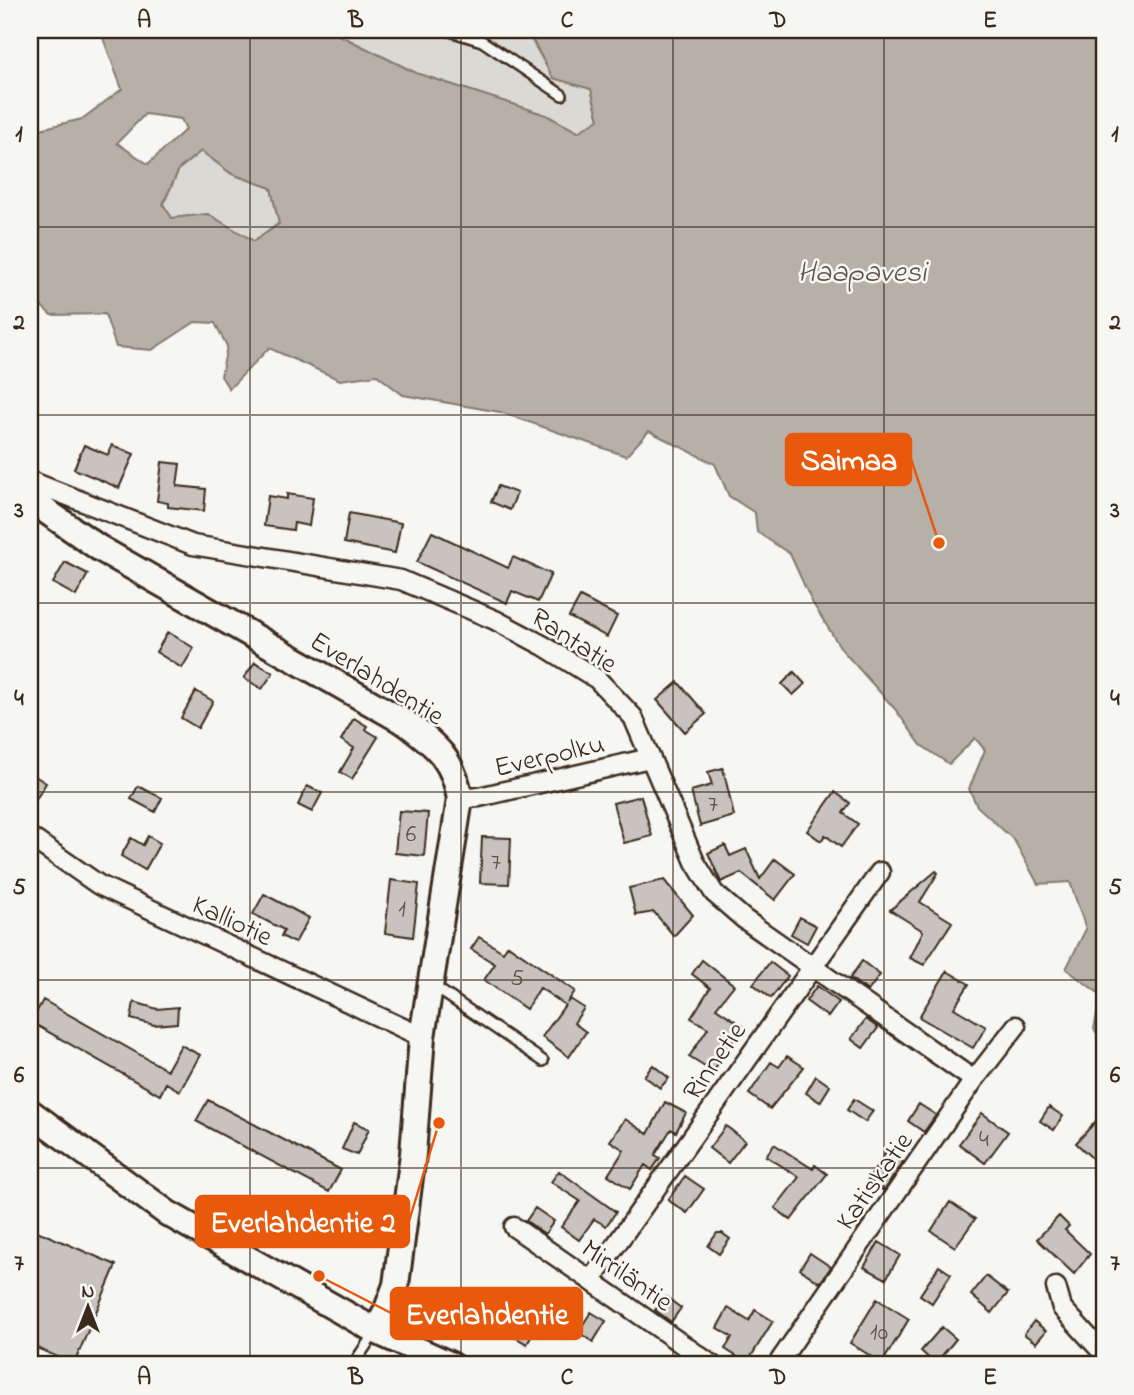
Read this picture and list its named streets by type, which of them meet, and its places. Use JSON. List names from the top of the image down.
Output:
{
  "streets": {
    "street": [
      "Rantatie",
      "Everlahdentie",
      "Everpolku",
      "Kalliotie",
      "Rinnetie",
      "Katiskatie",
      "Mirriläntie"
    ]
  },
  "crossings": [
    ["Rantatie", "Everpolku"],
    ["Rantatie", "Rinnetie"],
    ["Rantatie", "Katiskatie"],
    ["Everlahdentie", "Everpolku"],
    ["Everlahdentie", "Kalliotie"],
    ["Rinnetie", "Mirriläntie"]
  ],
  "water": ["Haapavesi"],
  "places": ["Saimaa", "Everlahdentie 2", "Everlahdentie"],
  "house_numbers": [
    "7",
    "6",
    "7",
    "1",
    "5",
    "4",
    "10"
  ],
  "north": "top",
  "grid": {
    "columns": [
      "A",
      "B",
      "C",
      "D",
      "E"
    ],
    "rows": [
      "1",
      "2",
      "3",
      "4",
      "5",
      "6",
      "7"
    ]
  }
}
